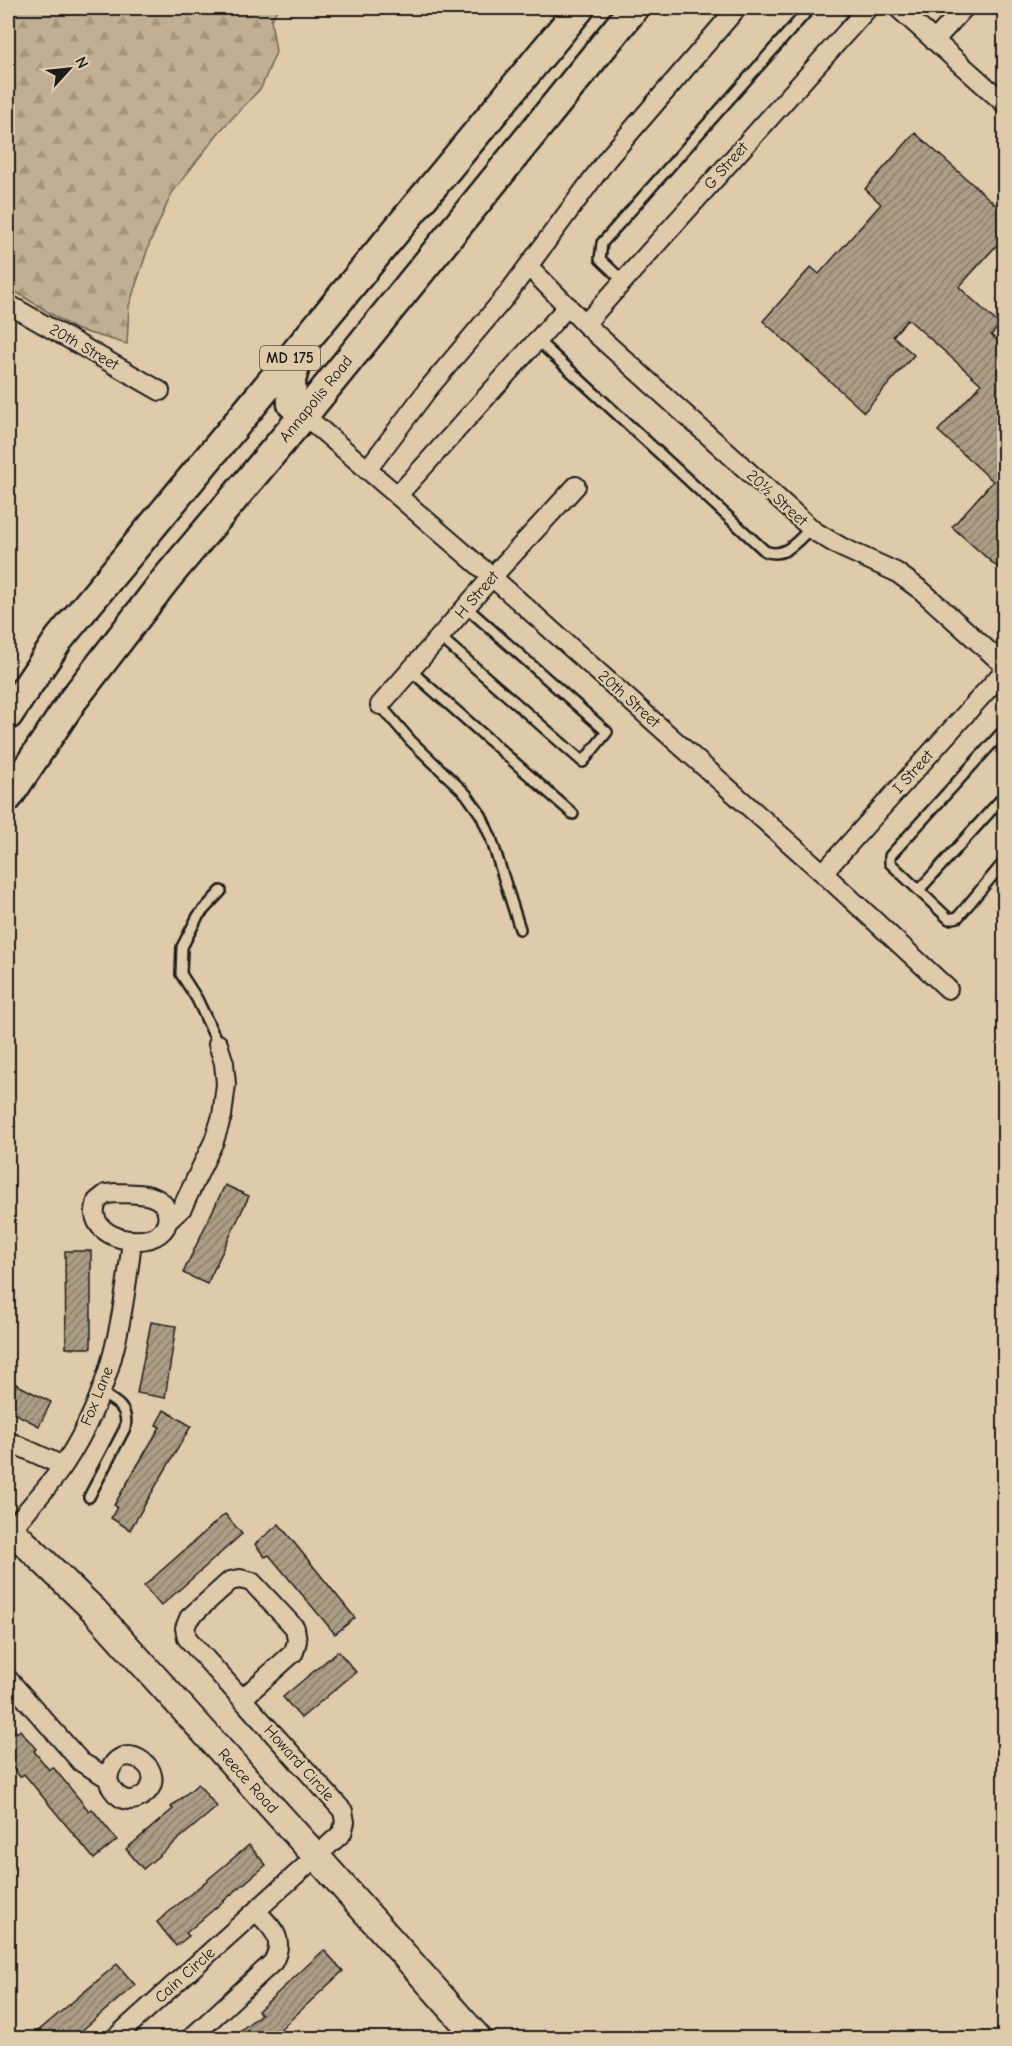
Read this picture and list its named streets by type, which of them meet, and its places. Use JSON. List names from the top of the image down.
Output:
{
  "streets": {
    "main road": ["MD 175", "Annapolis Road", "Reece Road"],
    "street": [
      "G Street",
      "20th Street",
      "20½ Street",
      "H Street",
      "I Street",
      "Fox Lane",
      "Howard Circle",
      "Cain Circle"
    ]
  },
  "crossings": [
    ["G Street", "20½ Street"],
    ["20th Street", "Annapolis Road"],
    ["20th Street", "H Street"],
    ["20th Street", "I Street"],
    ["Fox Lane", "Reece Road"],
    ["Howard Circle", "Reece Road"],
    ["Howard Circle", "Cain Circle"],
    ["Reece Road", "Cain Circle"]
  ],
  "north": "top right"
}
